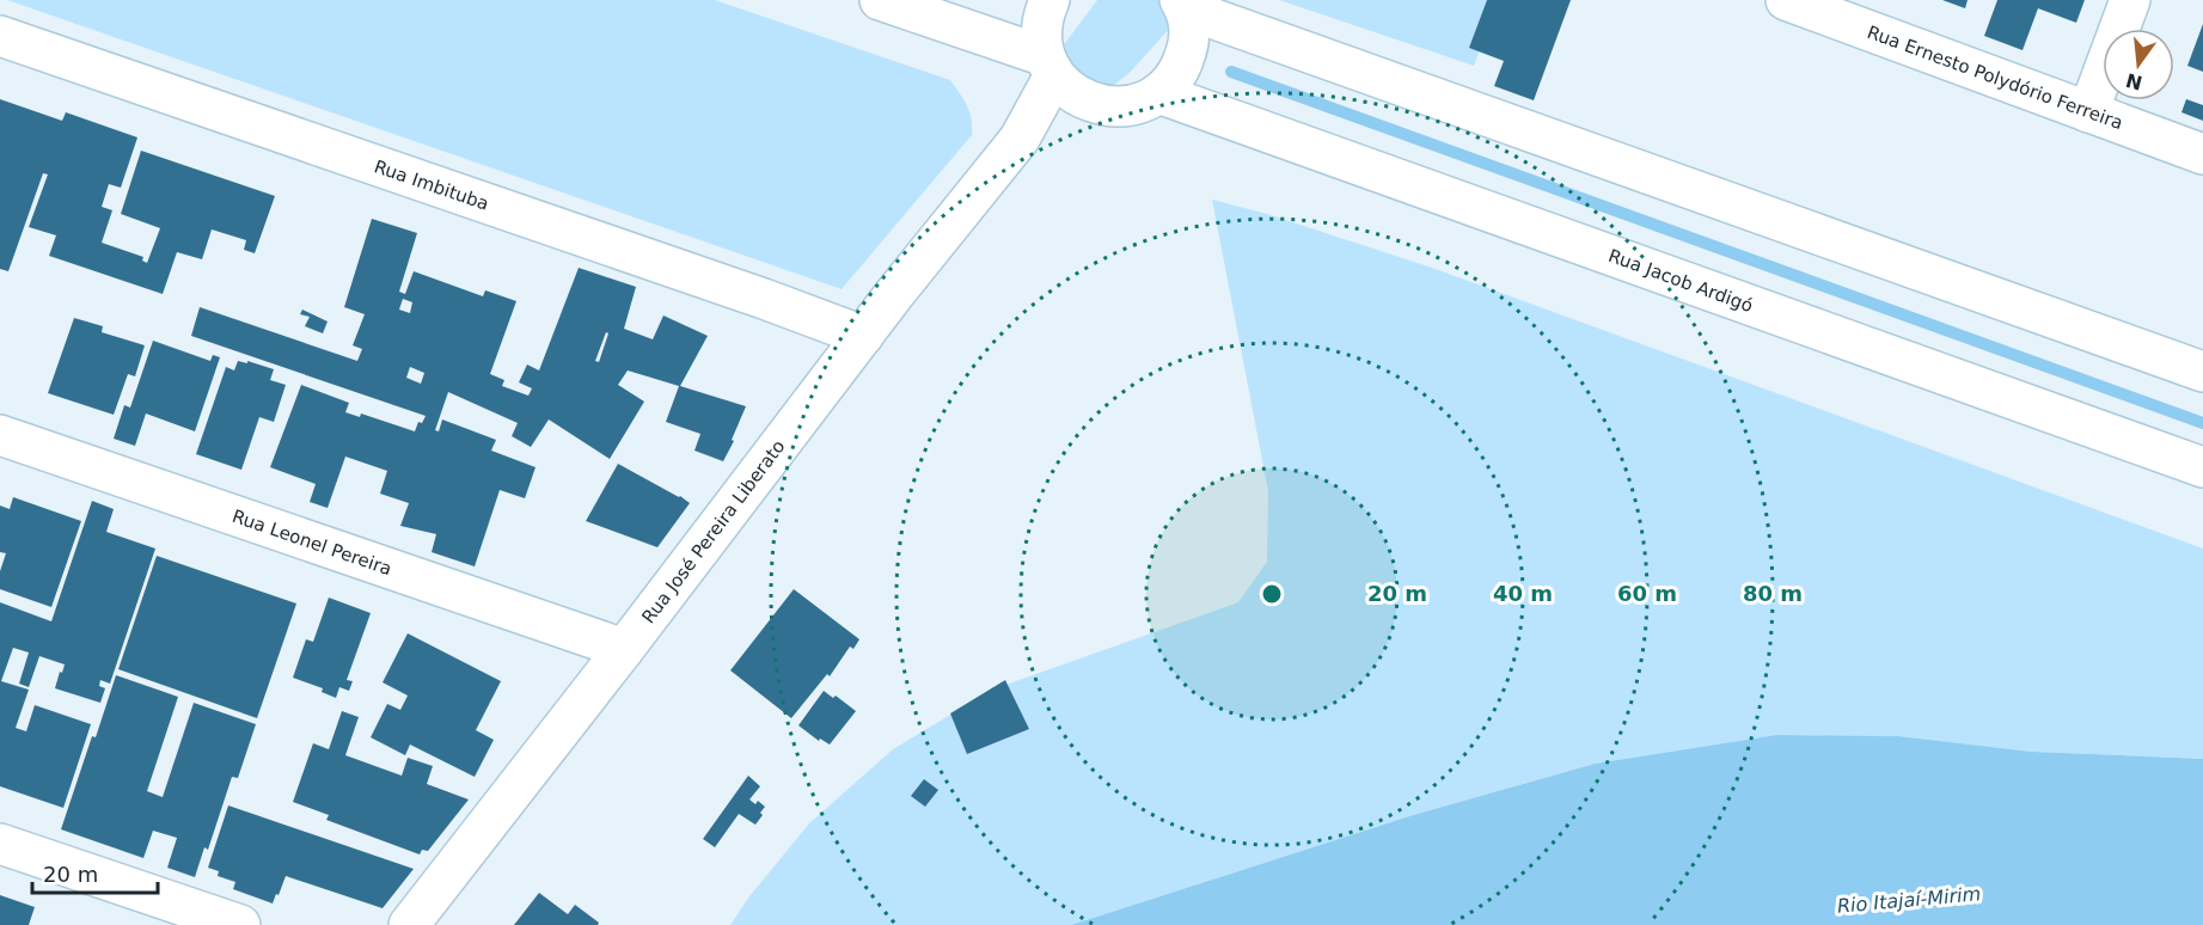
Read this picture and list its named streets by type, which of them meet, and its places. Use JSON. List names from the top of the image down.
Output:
{
  "streets": {
    "main road": [
      "Rua Ernesto Polydório Ferreira",
      "Rua Imbituba",
      "Rua Jacob Ardigó",
      "Rua José Pereira Liberato",
      "Rua Leonel Pereira"
    ]
  },
  "crossings": [
    ["Rua Imbituba", "Rua José Pereira Liberato"],
    ["Rua José Pereira Liberato", "Rua Leonel Pereira"]
  ],
  "water": ["Rio Itajaí-Mirim"],
  "scale_bar": "20 m",
  "north": "bottom",
  "rings": [
    "20 m",
    "40 m",
    "60 m",
    "80 m"
  ]
}
